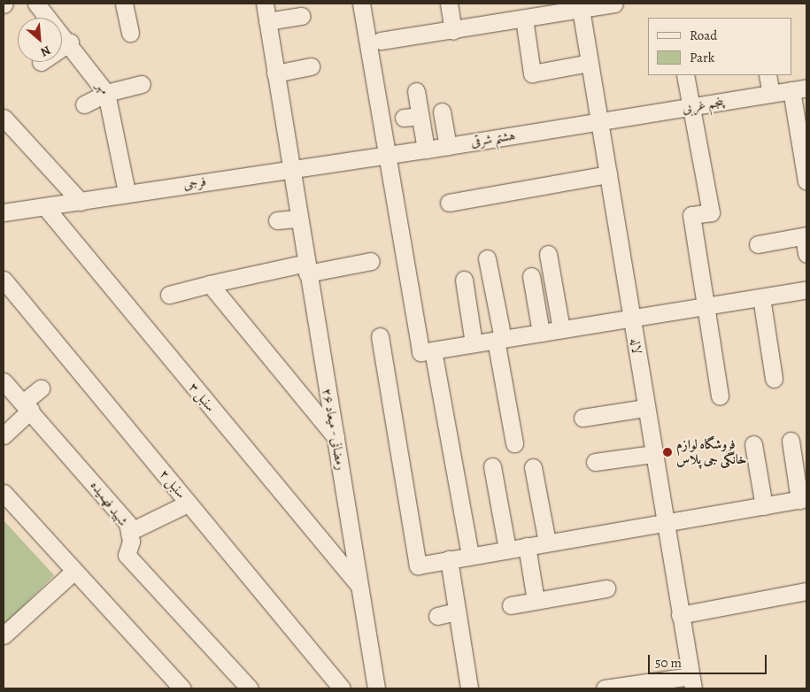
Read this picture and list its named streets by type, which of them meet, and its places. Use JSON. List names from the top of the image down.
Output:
{
  "streets": {
    "street": [
      "مهر",
      "پنجم غربی",
      "هشتم شرقی",
      "فرجی",
      "لاله",
      "سنبل ۳",
      "رمضانی - میعاد ۲۶",
      "سنبل ۲",
      "شهید فهمیده"
    ]
  },
  "crossings": [
    ["مهر", "فرجی"],
    ["پنجم غربی", "هشتم شرقی"],
    ["پنجم غربی", "لاله"],
    ["هشتم شرقی", "فرجی"],
    ["هشتم شرقی", "لاله"],
    ["فرجی", "سنبل ۳"],
    ["فرجی", "رمضانی - میعاد ۲۶"],
    ["سنبل ۳", "رمضانی - میعاد ۲۶"]
  ],
  "places": ["فروشگاه لوازم خانگی جی پلاس"],
  "legend": ["Road", "Park"],
  "scale_bar": "50 m",
  "north": "bottom right"
}
